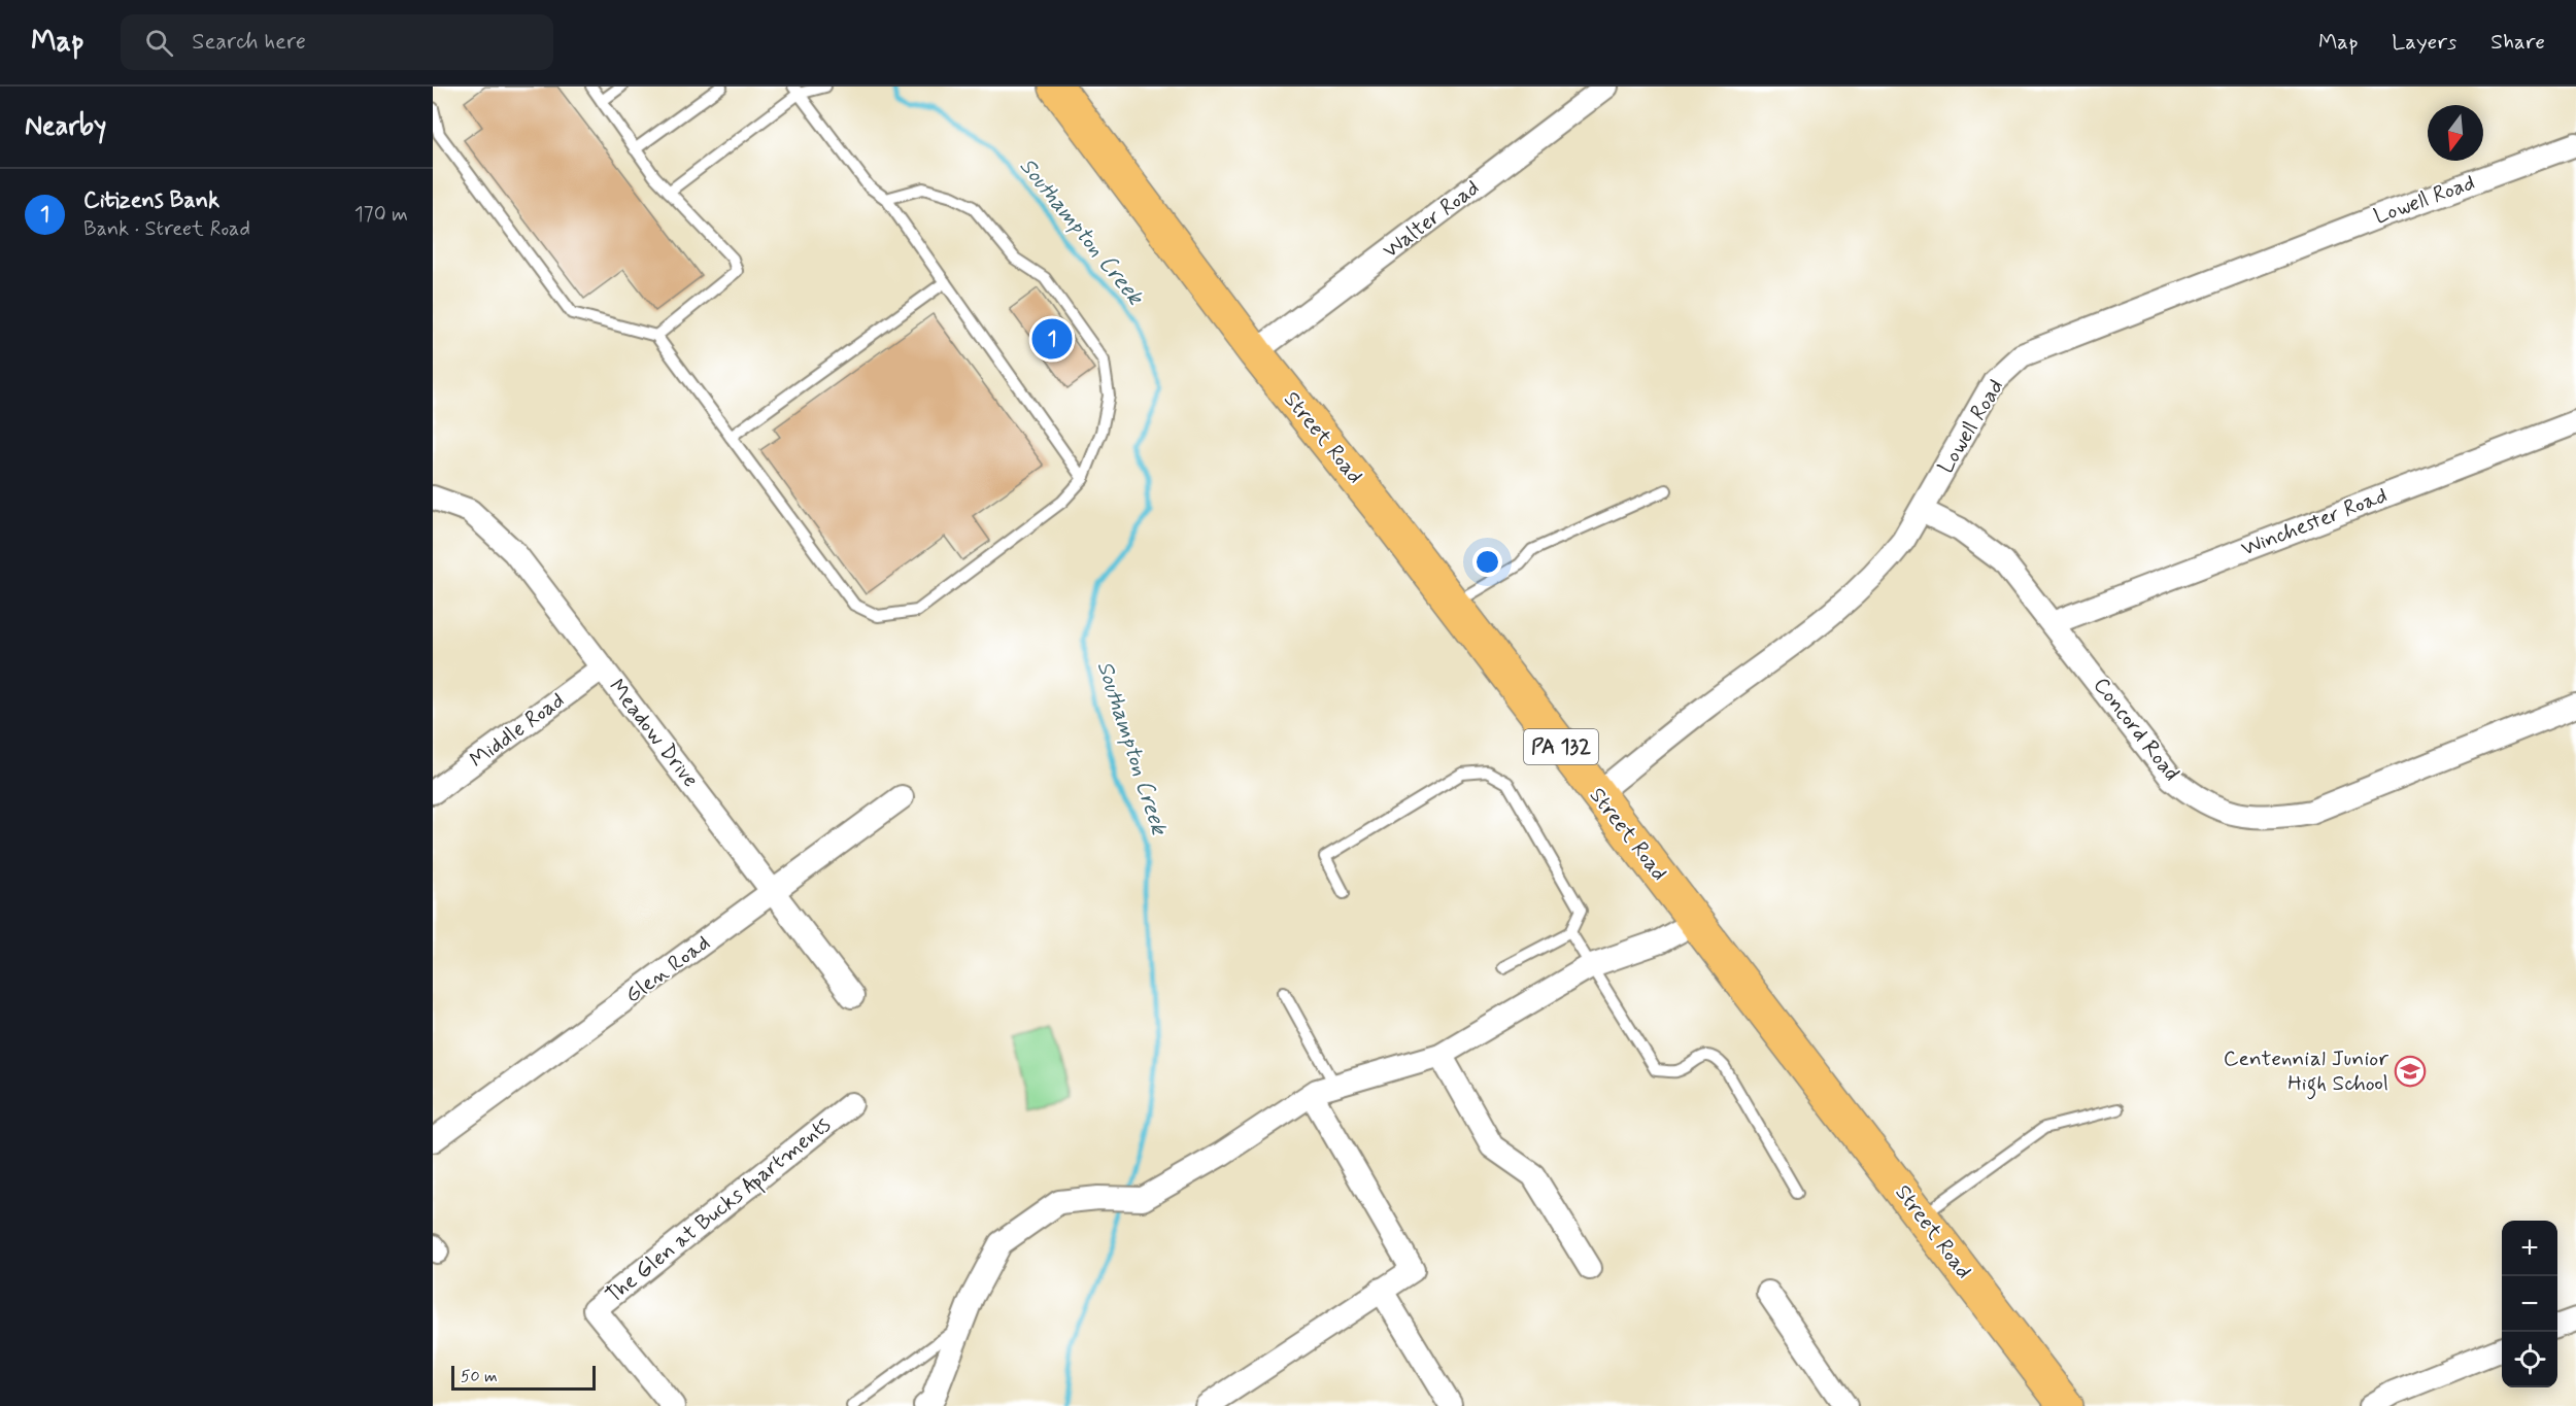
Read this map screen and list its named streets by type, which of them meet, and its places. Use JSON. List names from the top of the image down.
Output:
{
  "streets": {
    "main road": ["Street Road", "PA 132"],
    "street": [
      "Lowell Road",
      "Walter Road",
      "Winchester Road",
      "Concord Road",
      "Middle Road",
      "Meadow Drive",
      "Glen Road",
      "The Glen at Bucks Apartments"
    ]
  },
  "crossings": [
    ["Lowell Road", "Street Road"],
    ["Lowell Road", "Concord Road"],
    ["Walter Road", "Street Road"],
    ["Winchester Road", "Concord Road"],
    ["Middle Road", "Meadow Drive"],
    ["Meadow Drive", "Glen Road"]
  ],
  "water": ["Southampton Creek"],
  "places": {
    "school or university": ["Centennial Junior High School"]
  },
  "scale_bar": "50 m",
  "north": "bottom",
  "page": {
    "header": "Map",
    "search": "Search here",
    "nav": ["Map", "Layers", "Share"],
    "heading": "Nearby",
    "list": [
      {
        "mark": "1",
        "name": "Citizens Bank",
        "note": "Bank · Street Road",
        "value": "170 m"
      }
    ],
    "pins": "1",
    "map_buttons": ["+", "−"],
    "scale": "50 m"
  }
}
